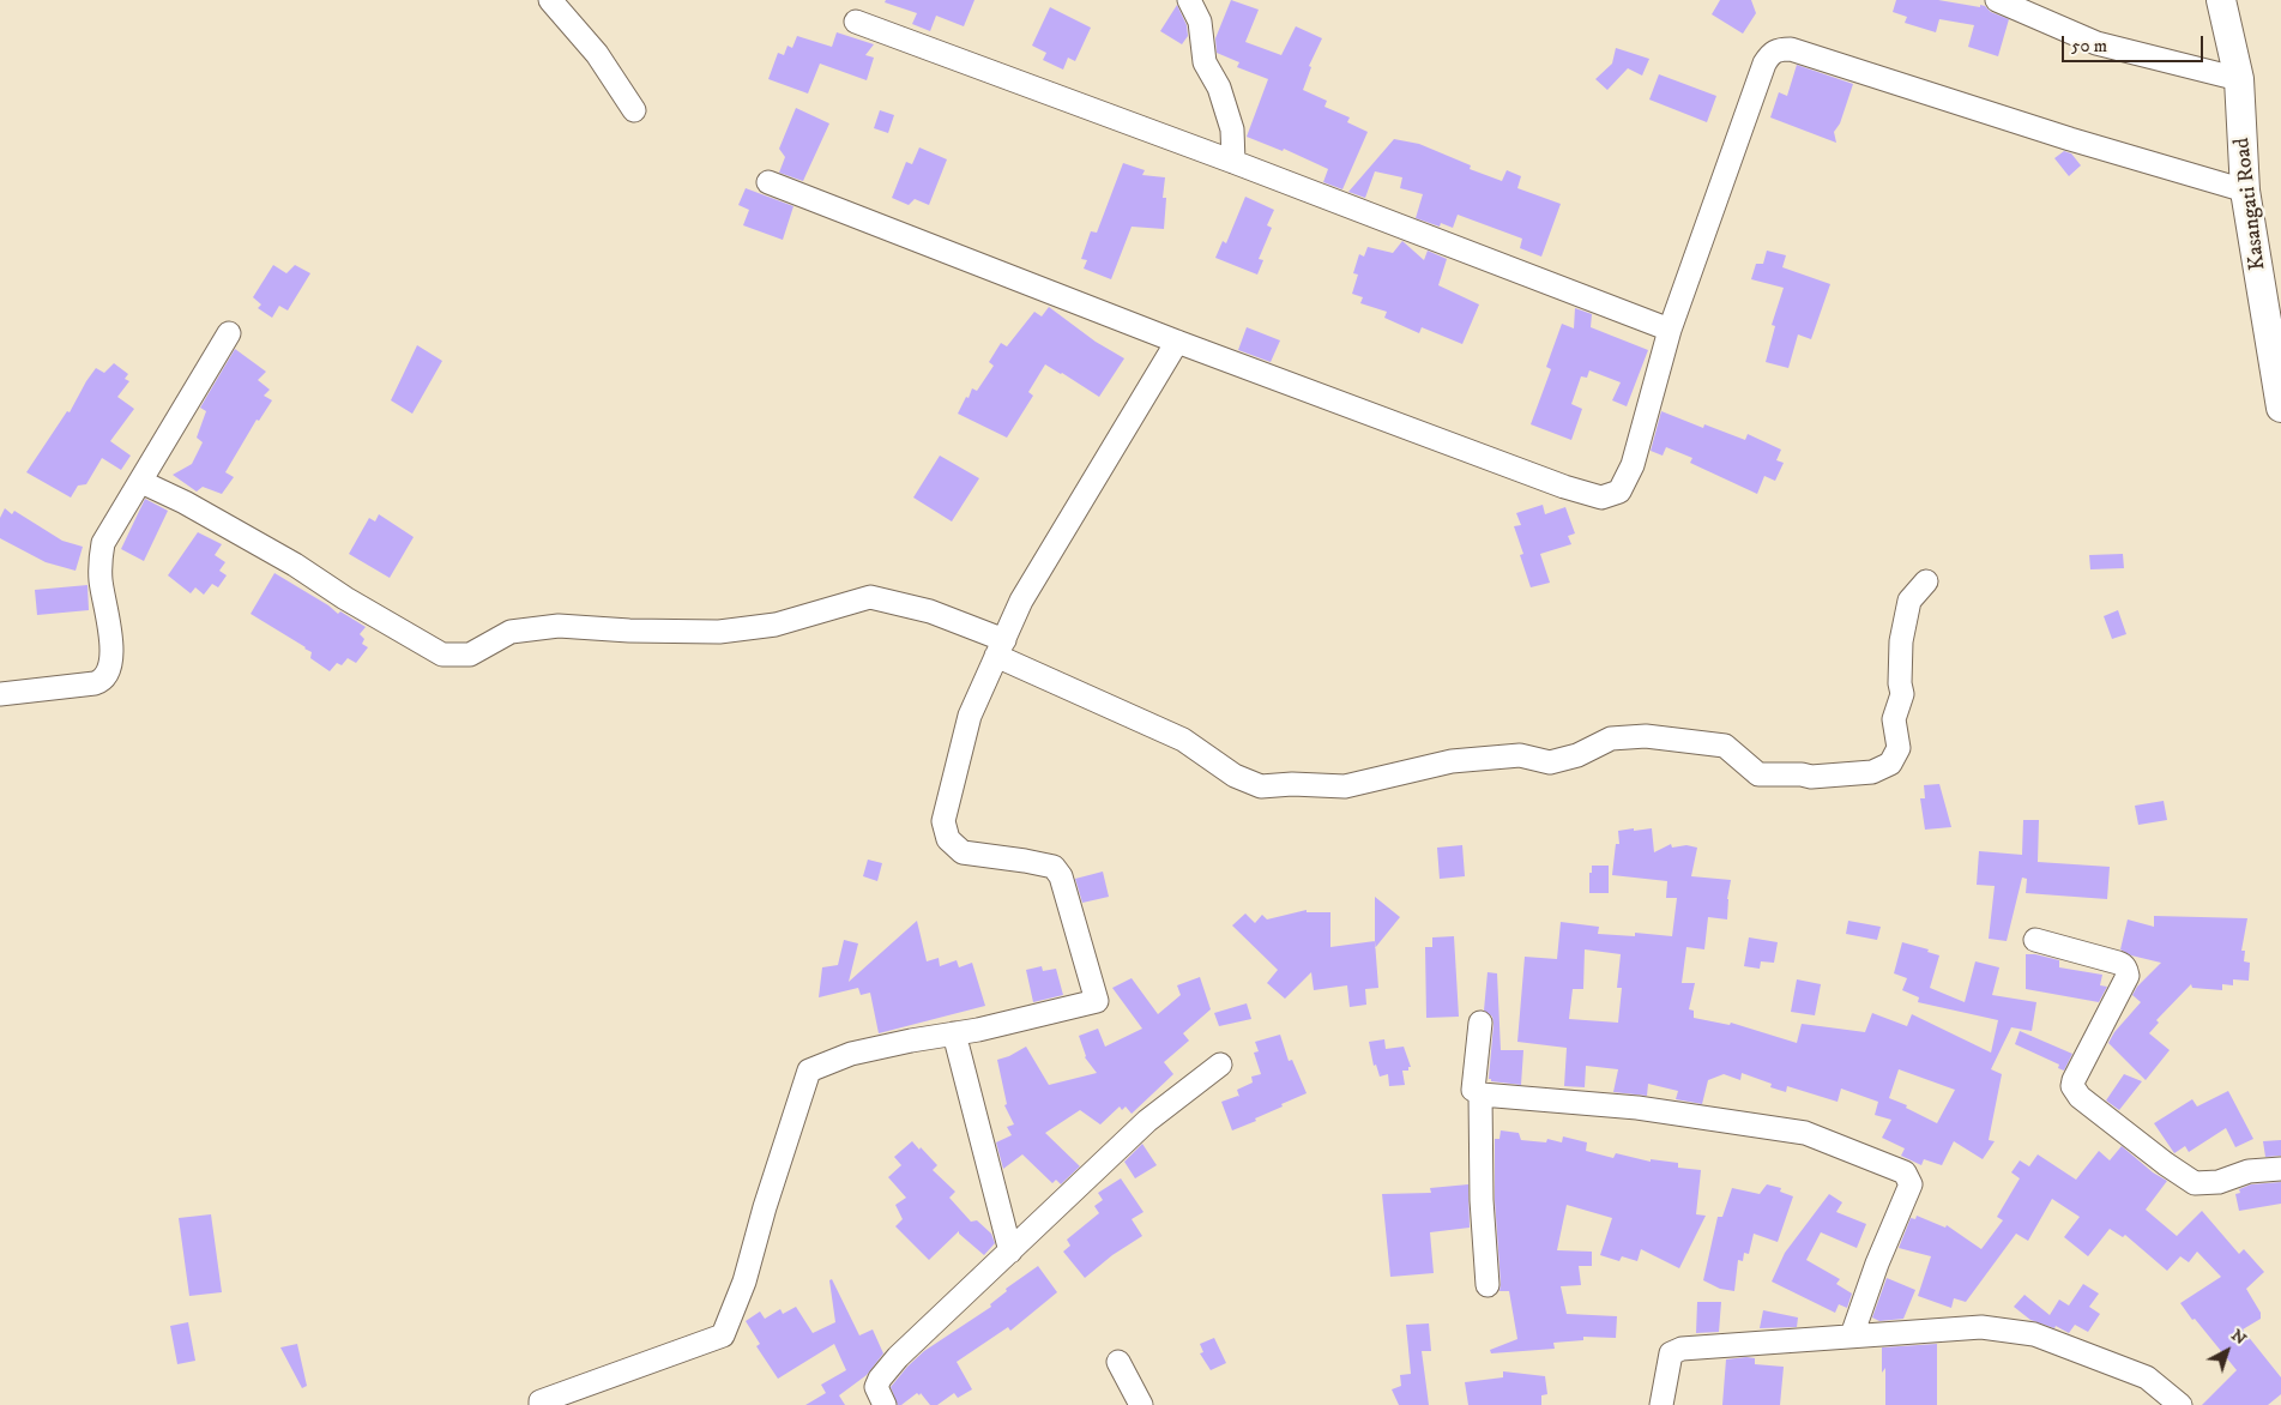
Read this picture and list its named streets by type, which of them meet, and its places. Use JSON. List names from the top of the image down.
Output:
{
  "streets": {
    "street": ["Kasangati Road"]
  },
  "scale_bar": "50 m",
  "north": "top right"
}
